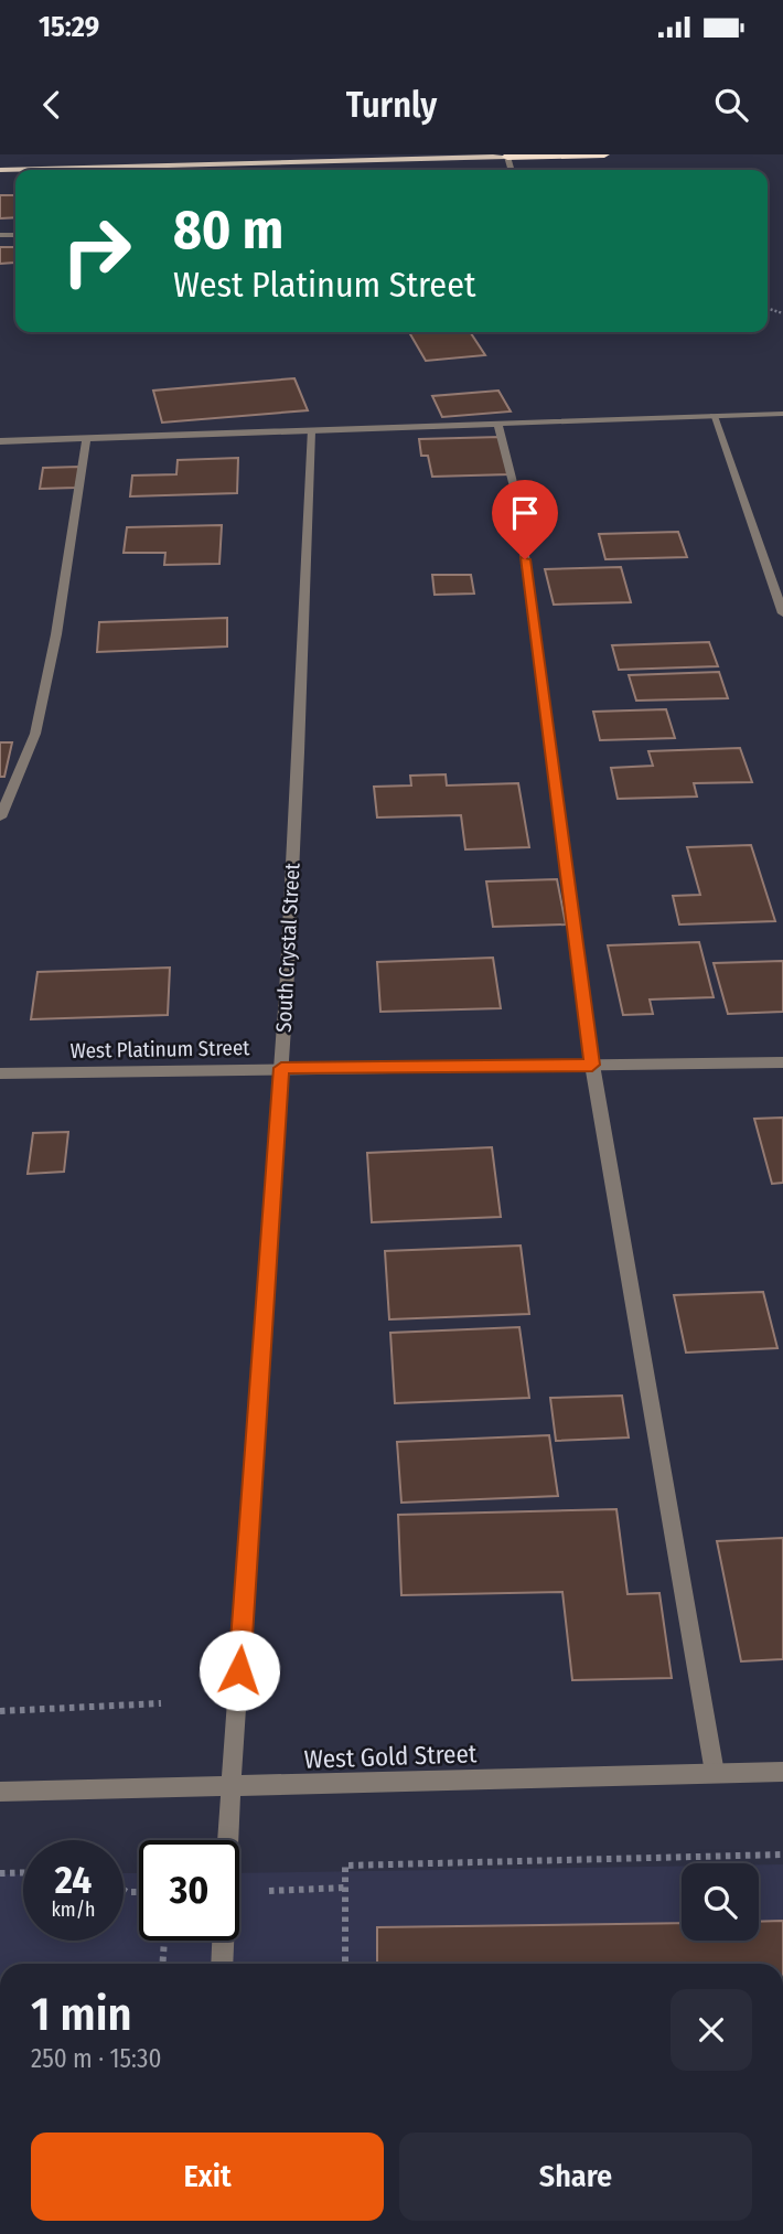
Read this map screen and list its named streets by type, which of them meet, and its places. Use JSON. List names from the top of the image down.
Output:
{
  "streets": {
    "street": ["South Crystal Street", "West Platinum Street", "West Gold Street"]
  },
  "crossings": [
    ["South Crystal Street", "West Platinum Street"],
    ["South Crystal Street", "West Gold Street"]
  ],
  "page": {
    "status": "15:29",
    "header": "Turnly",
    "turn": ["80 m", "West Platinum Street"],
    "speed": "24 km/h",
    "limit": "30",
    "heading": ["1 min", "250 m · 15:30"],
    "buttons": ["Exit", "Share"]
  }
}
